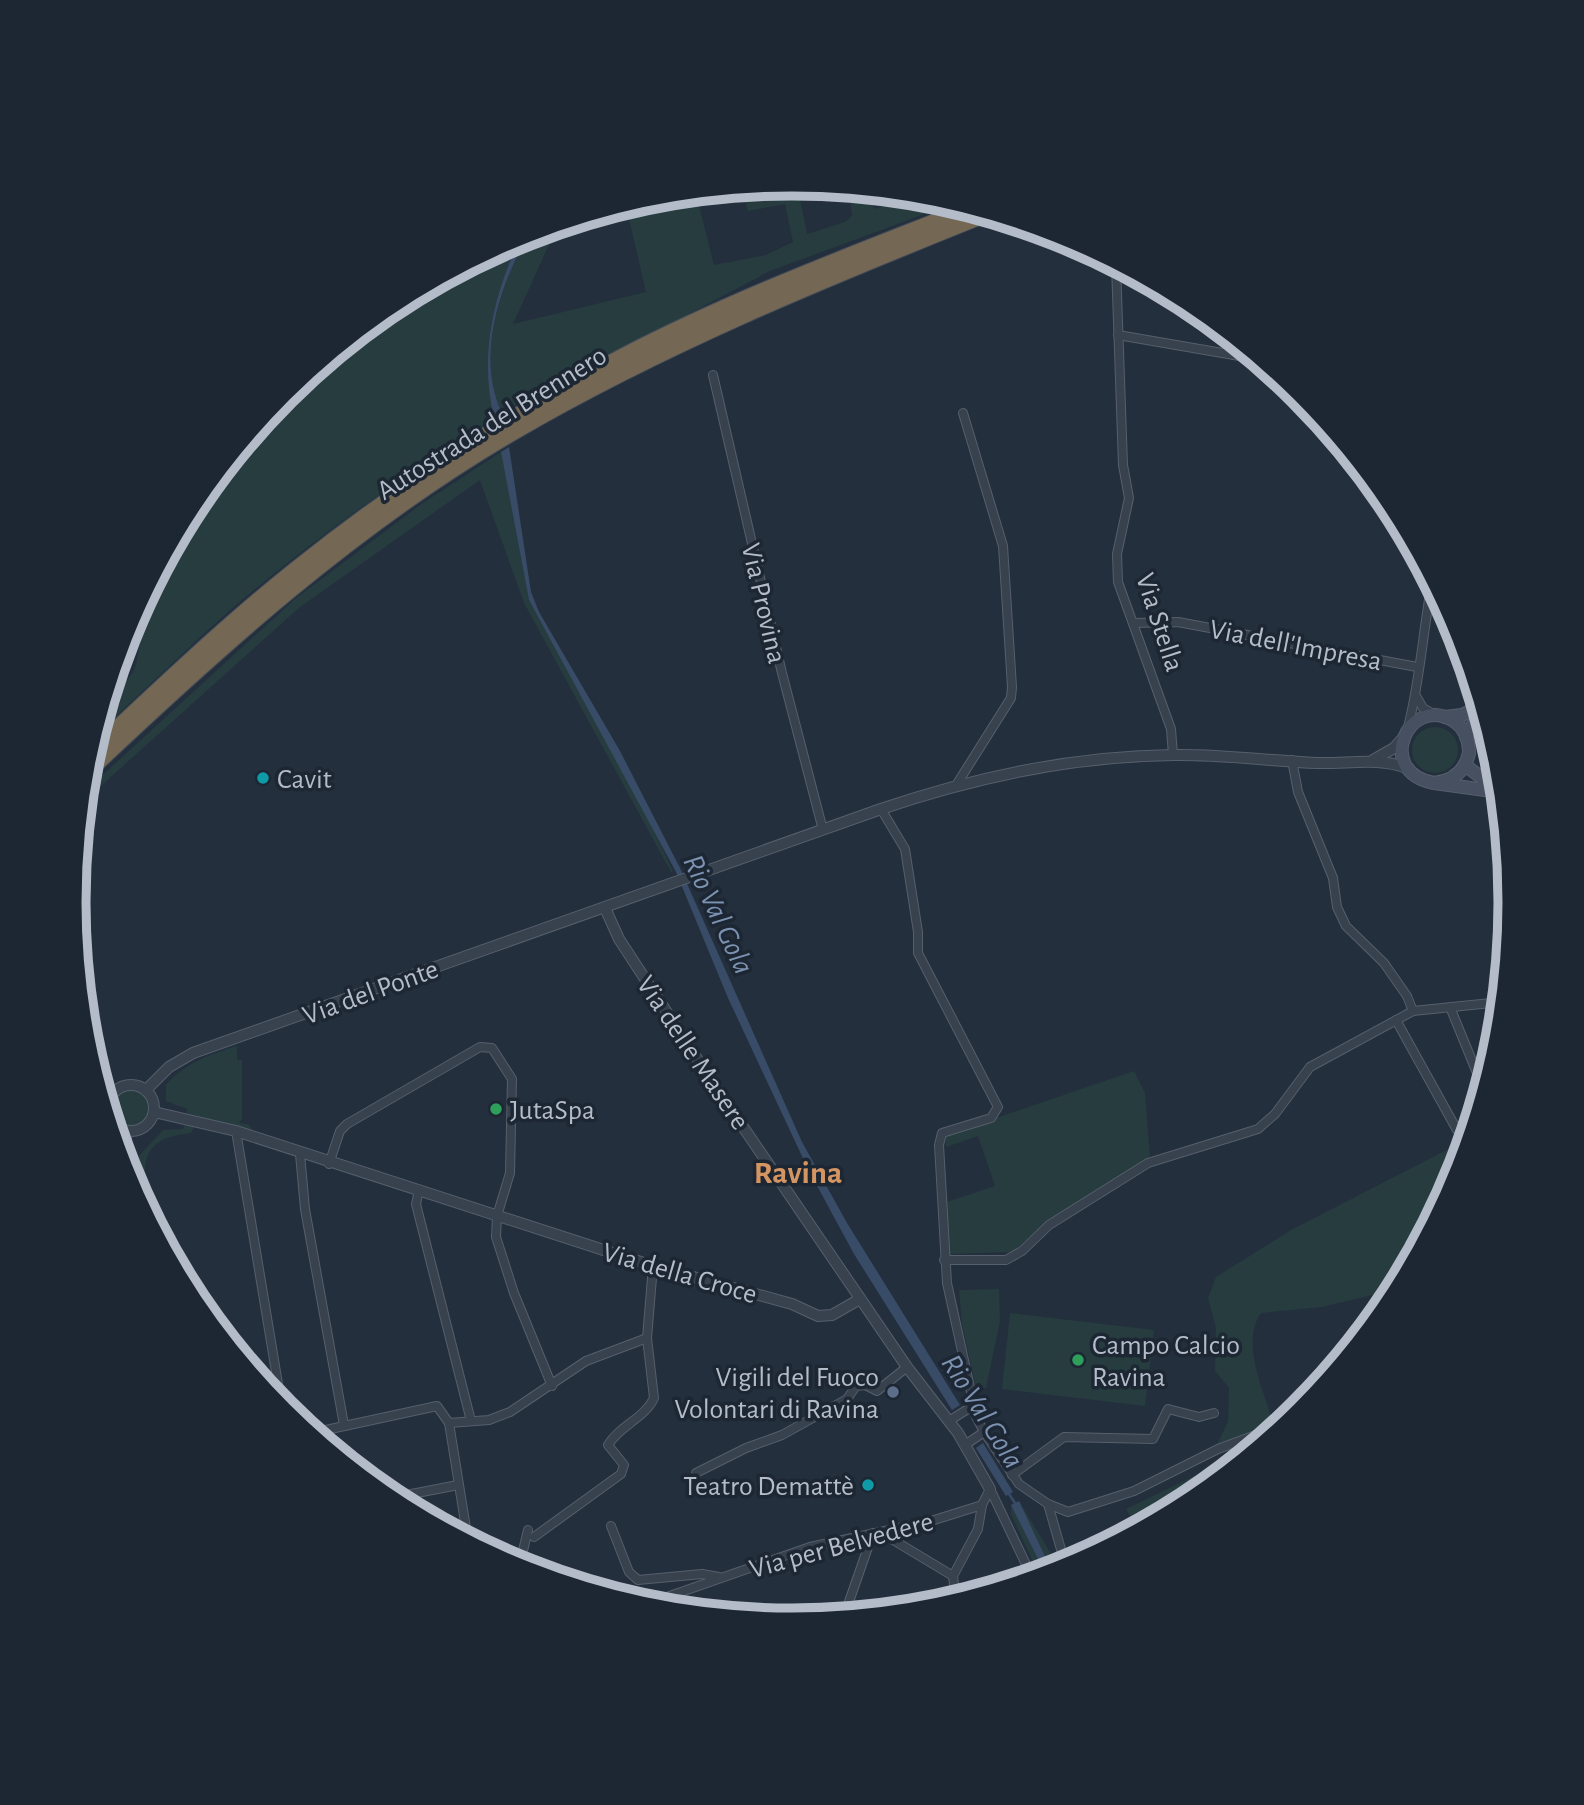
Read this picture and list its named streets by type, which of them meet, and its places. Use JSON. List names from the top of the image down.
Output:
{
  "streets": {
    "highway": ["Autostrada del Brennero"],
    "street": [
      "Via Provina",
      "Via Stella",
      "Via dell'Impresa",
      "Via del Ponte",
      "Via delle Masere",
      "Via della Croce",
      "Via per Belvedere"
    ]
  },
  "crossings": [
    ["Via Stella", "Via dell'Impresa"],
    ["Via del Ponte", "Via delle Masere"],
    ["Via delle Masere", "Via della Croce"]
  ],
  "districts": ["Ravina"],
  "water": ["Rio Val Gola"],
  "places": [
    "Cavit",
    "JutaSpa",
    "Campo Calcio Ravina",
    "Vigili del Fuoco Volontari di Ravina",
    "Teatro Demattè"
  ]
}
